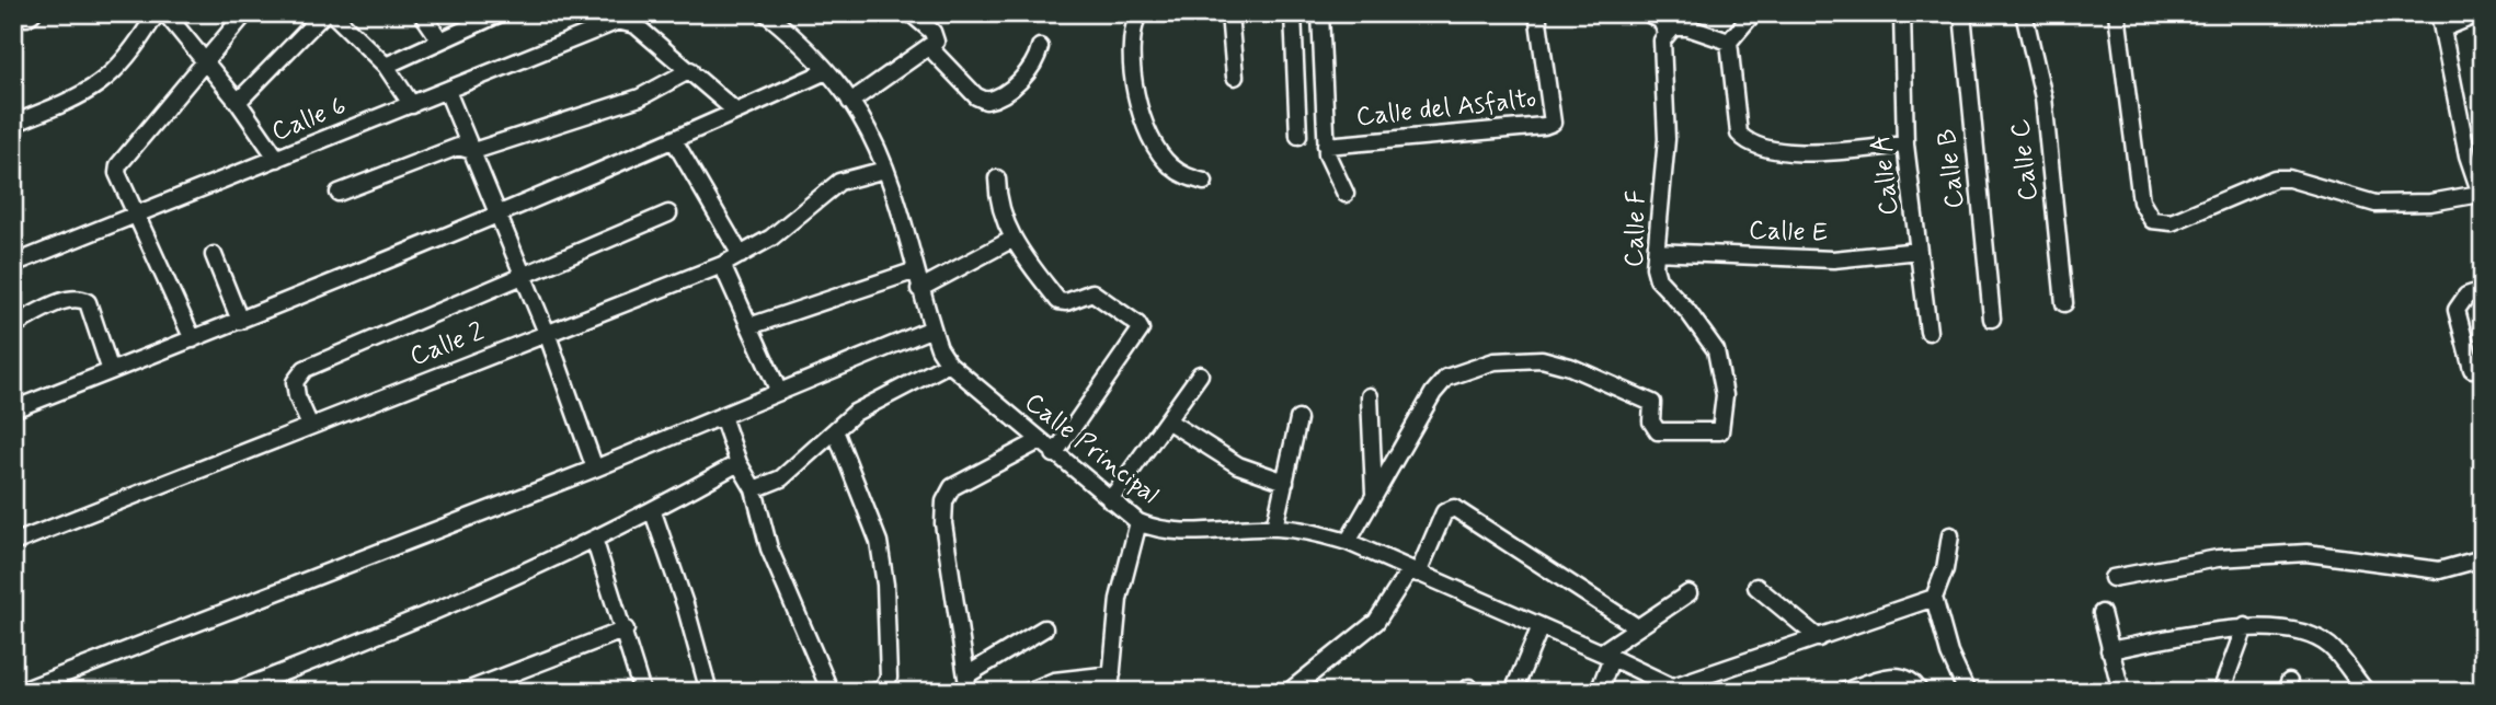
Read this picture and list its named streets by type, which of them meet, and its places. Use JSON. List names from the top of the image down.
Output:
{
  "streets": {
    "street": [
      "Calle del Asfalto",
      "Calle 6",
      "Calle C",
      "Calle B",
      "Calle A",
      "Calle F",
      "Calle E",
      "Calle 2",
      "Calle Principal"
    ]
  },
  "crossings": [
    ["Calle A", "Calle E"],
    ["Calle F", "Calle E"],
    ["Calle 2", "Calle Principal"]
  ]
}
